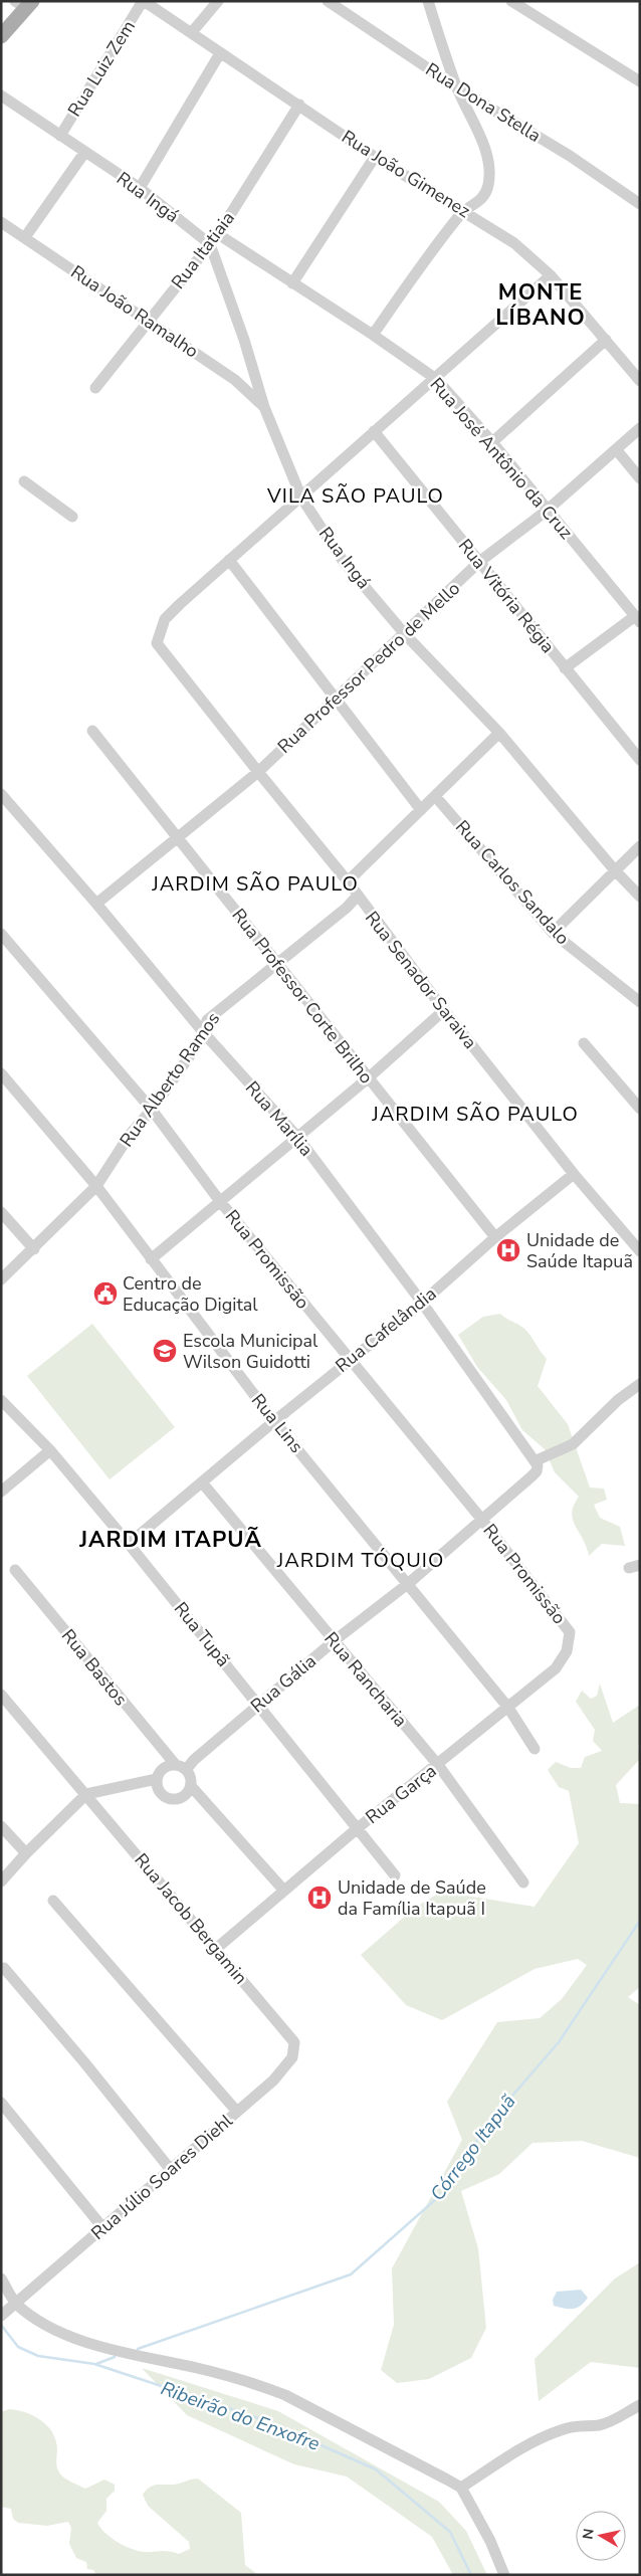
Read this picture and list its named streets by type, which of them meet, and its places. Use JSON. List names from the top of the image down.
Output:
{
  "streets": {
    "street": [
      "Rua Luiz Zem",
      "Rua Dona Stella",
      "Rua João Gimenez",
      "Rua Ingá",
      "Rua Itatiaia",
      "Rua João Ramalho",
      "Rua José Antônio da Cruz",
      "Rua Vitória Régia",
      "Rua Professor Pedro de Mello",
      "Rua Carlos Sandalo",
      "Rua Senador Saraiva",
      "Rua Professor Corte Brilho",
      "Rua Alberto Ramos",
      "Rua Marília",
      "Rua Promissão",
      "Rua Cafelândia",
      "Rua Lins",
      "Rua Tupã",
      "Rua Bastos",
      "Rua Rancharia",
      "Rua Gália",
      "Rua Garça",
      "Rua Jacob Bergamin",
      "Rua Júlio Soares Diehl"
    ]
  },
  "crossings": [
    ["Rua Luiz Zem", "Rua João Gimenez"],
    ["Rua Luiz Zem", "Rua Ingá"],
    ["Rua João Gimenez", "Rua Itatiaia"],
    ["Rua Ingá", "Rua Itatiaia"],
    ["Rua Ingá", "Rua João Ramalho"],
    ["Rua Ingá", "Rua Professor Pedro de Mello"],
    ["Rua Itatiaia", "Rua João Ramalho"],
    ["Rua Itatiaia", "Rua José Antônio da Cruz"],
    ["Rua José Antônio da Cruz", "Rua Professor Pedro de Mello"],
    ["Rua Vitória Régia", "Rua Professor Pedro de Mello"],
    ["Rua Professor Pedro de Mello", "Rua Senador Saraiva"],
    ["Rua Professor Pedro de Mello", "Rua Professor Corte Brilho"],
    ["Rua Professor Pedro de Mello", "Rua Marília"],
    ["Rua Senador Saraiva", "Rua Alberto Ramos"],
    ["Rua Senador Saraiva", "Rua Cafelândia"],
    ["Rua Professor Corte Brilho", "Rua Alberto Ramos"],
    ["Rua Professor Corte Brilho", "Rua Cafelândia"],
    ["Rua Alberto Ramos", "Rua Marília"],
    ["Rua Alberto Ramos", "Rua Promissão"],
    ["Rua Alberto Ramos", "Rua Lins"],
    ["Rua Marília", "Rua Cafelândia"],
    ["Rua Marília", "Rua Gália"],
    ["Rua Promissão", "Rua Cafelândia"],
    ["Rua Promissão", "Rua Gália"],
    ["Rua Promissão", "Rua Garça"],
    ["Rua Cafelândia", "Rua Lins"],
    ["Rua Cafelândia", "Rua Tupã"],
    ["Rua Cafelândia", "Rua Rancharia"],
    ["Rua Lins", "Rua Gália"],
    ["Rua Lins", "Rua Garça"],
    ["Rua Tupã", "Rua Gália"],
    ["Rua Tupã", "Rua Garça"],
    ["Rua Bastos", "Rua Gália"],
    ["Rua Rancharia", "Rua Gália"],
    ["Rua Rancharia", "Rua Garça"],
    ["Rua Garça", "Rua Jacob Bergamin"],
    ["Rua Jacob Bergamin", "Rua Júlio Soares Diehl"]
  ],
  "districts": [
    "MONTE LÍBANO",
    "VILA SÃO PAULO",
    "JARDIM SÃO PAULO",
    "JARDIM SÃO PAULO",
    "JARDIM ITAPUÃ",
    "JARDIM TÓQUIO"
  ],
  "water": ["Córrego Itapuã", "Ribeirão do Enxofre"],
  "places": {
    "hospital": ["Unidade de Saúde Itapuã", "Unidade de Saúde da Família Itapuã I"],
    "public building": ["Centro de Educação Digital"],
    "school or university": ["Escola Municipal Wilson Guidotti"]
  },
  "north": "left"
}
